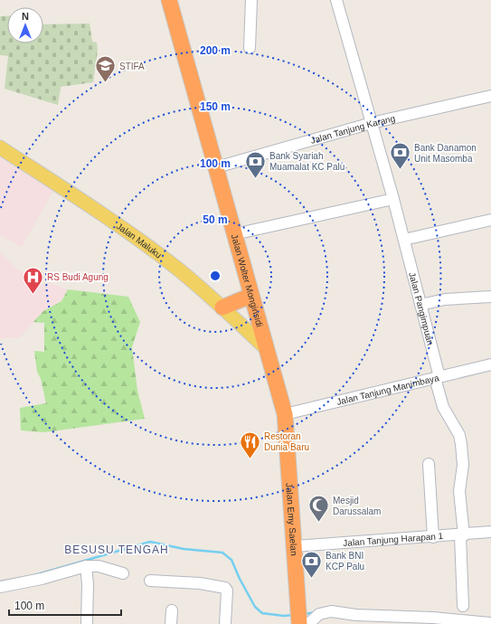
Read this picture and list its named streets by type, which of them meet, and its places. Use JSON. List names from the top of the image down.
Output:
{
  "streets": {
    "highway": ["Jalan Wolter Monginsidi", "Jalan Emy Saelan"],
    "main road": ["Jalan Maluku"],
    "street": [
      "Jalan Tanjung Karang",
      "Jalan Pangimpuan",
      "Jalan Tanjung Manimbaya",
      "Jalan Tanjung Harapan 1"
    ]
  },
  "crossings": [
    ["Jalan Tanjung Karang", "Jalan Wolter Monginsidi"],
    ["Jalan Tanjung Karang", "Jalan Pangimpuan"],
    ["Jalan Maluku", "Jalan Wolter Monginsidi"],
    ["Jalan Wolter Monginsidi", "Jalan Tanjung Manimbaya"],
    ["Jalan Wolter Monginsidi", "Jalan Emy Saelan"],
    ["Jalan Pangimpuan", "Jalan Tanjung Manimbaya"],
    ["Jalan Pangimpuan", "Jalan Tanjung Harapan 1"],
    ["Jalan Tanjung Manimbaya", "Jalan Emy Saelan"],
    ["Jalan Emy Saelan", "Jalan Tanjung Harapan 1"]
  ],
  "districts": ["BESUSU TENGAH"],
  "places": {
    "school or university": ["STIFA"],
    "bank": ["Bank Danamon Unit Masomba", "Bank Syariah Muamalat KC Palu", "Bank BNI KCP Palu"],
    "hospital": ["RS Budi Agung"],
    "restaurant": ["Restoran Dunia Baru"],
    "mosque": ["Mesjid Darussalam"]
  },
  "scale_bar": "100 m",
  "north": "top",
  "rings": [
    "200 m",
    "150 m",
    "100 m",
    "50 m"
  ]
}
